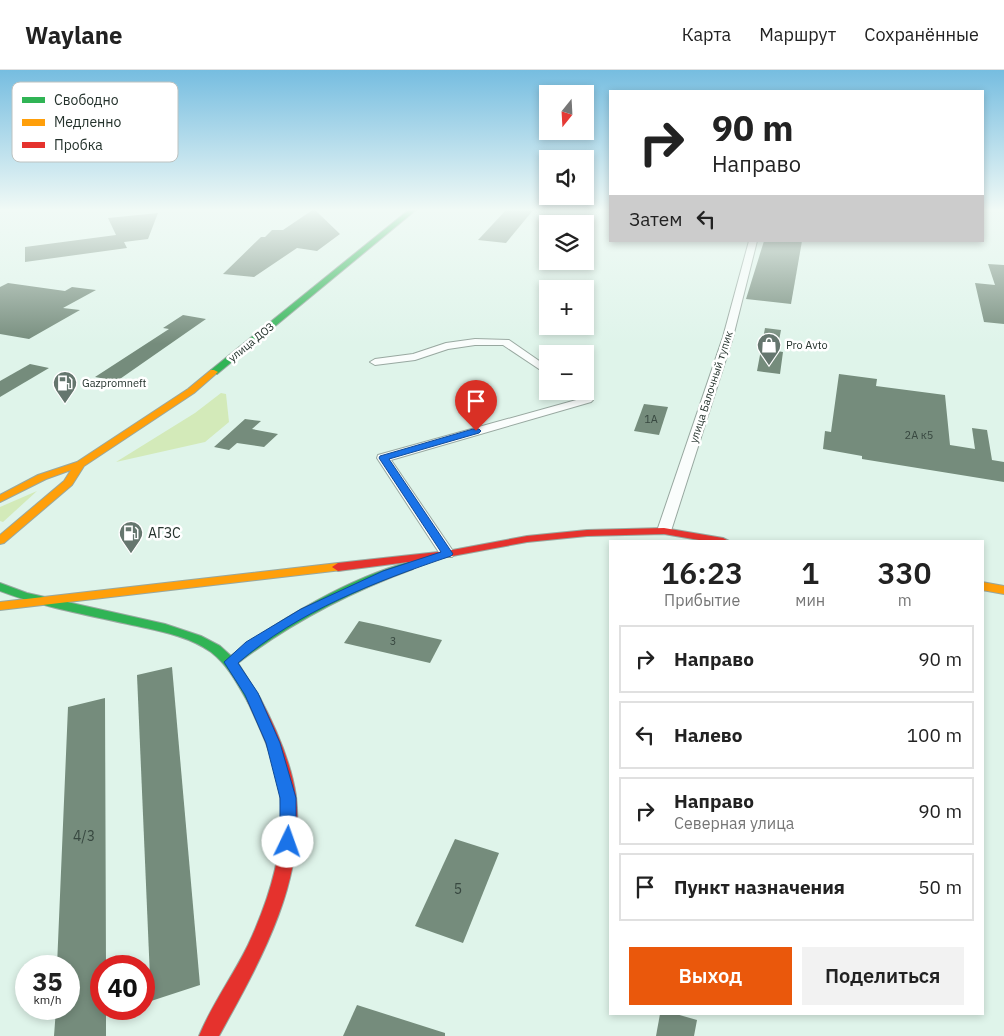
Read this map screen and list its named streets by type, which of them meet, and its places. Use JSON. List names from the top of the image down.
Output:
{
  "streets": {
    "street": ["улица ДОЗ", "улица Балочный тупик"]
  },
  "places": {
    "shop": ["Pro Аvto"],
    "fuel station": ["Gazpromneft", "АГЗС"]
  },
  "house_numbers": [
    "1А",
    "2А к5",
    "3",
    "4/3",
    "5"
  ],
  "legend": ["Свободно", "Медленно", "Пробка"],
  "north": "bottom",
  "page": {
    "header": "Waylane",
    "nav": ["Карта", "Маршрут", "Сохранённые"],
    "map_buttons": ["+", "−"],
    "turn": ["90 m", "Направо"],
    "then": "Затем",
    "eta": [
      "16:23",
      "Прибытие",
      "1",
      "мин",
      "330",
      "m"
    ],
    "list": [
      {
        "name": "Направо",
        "value": "90 m"
      },
      {
        "name": "Налево",
        "value": "100 m"
      },
      {
        "name": "Направо",
        "note": "Северная улица",
        "value": "90 m"
      },
      {
        "name": "Пункт назначения",
        "value": "50 m"
      }
    ],
    "buttons": ["Выход", "Поделиться"],
    "speed": "35 km/h",
    "limit": "40"
  }
}
